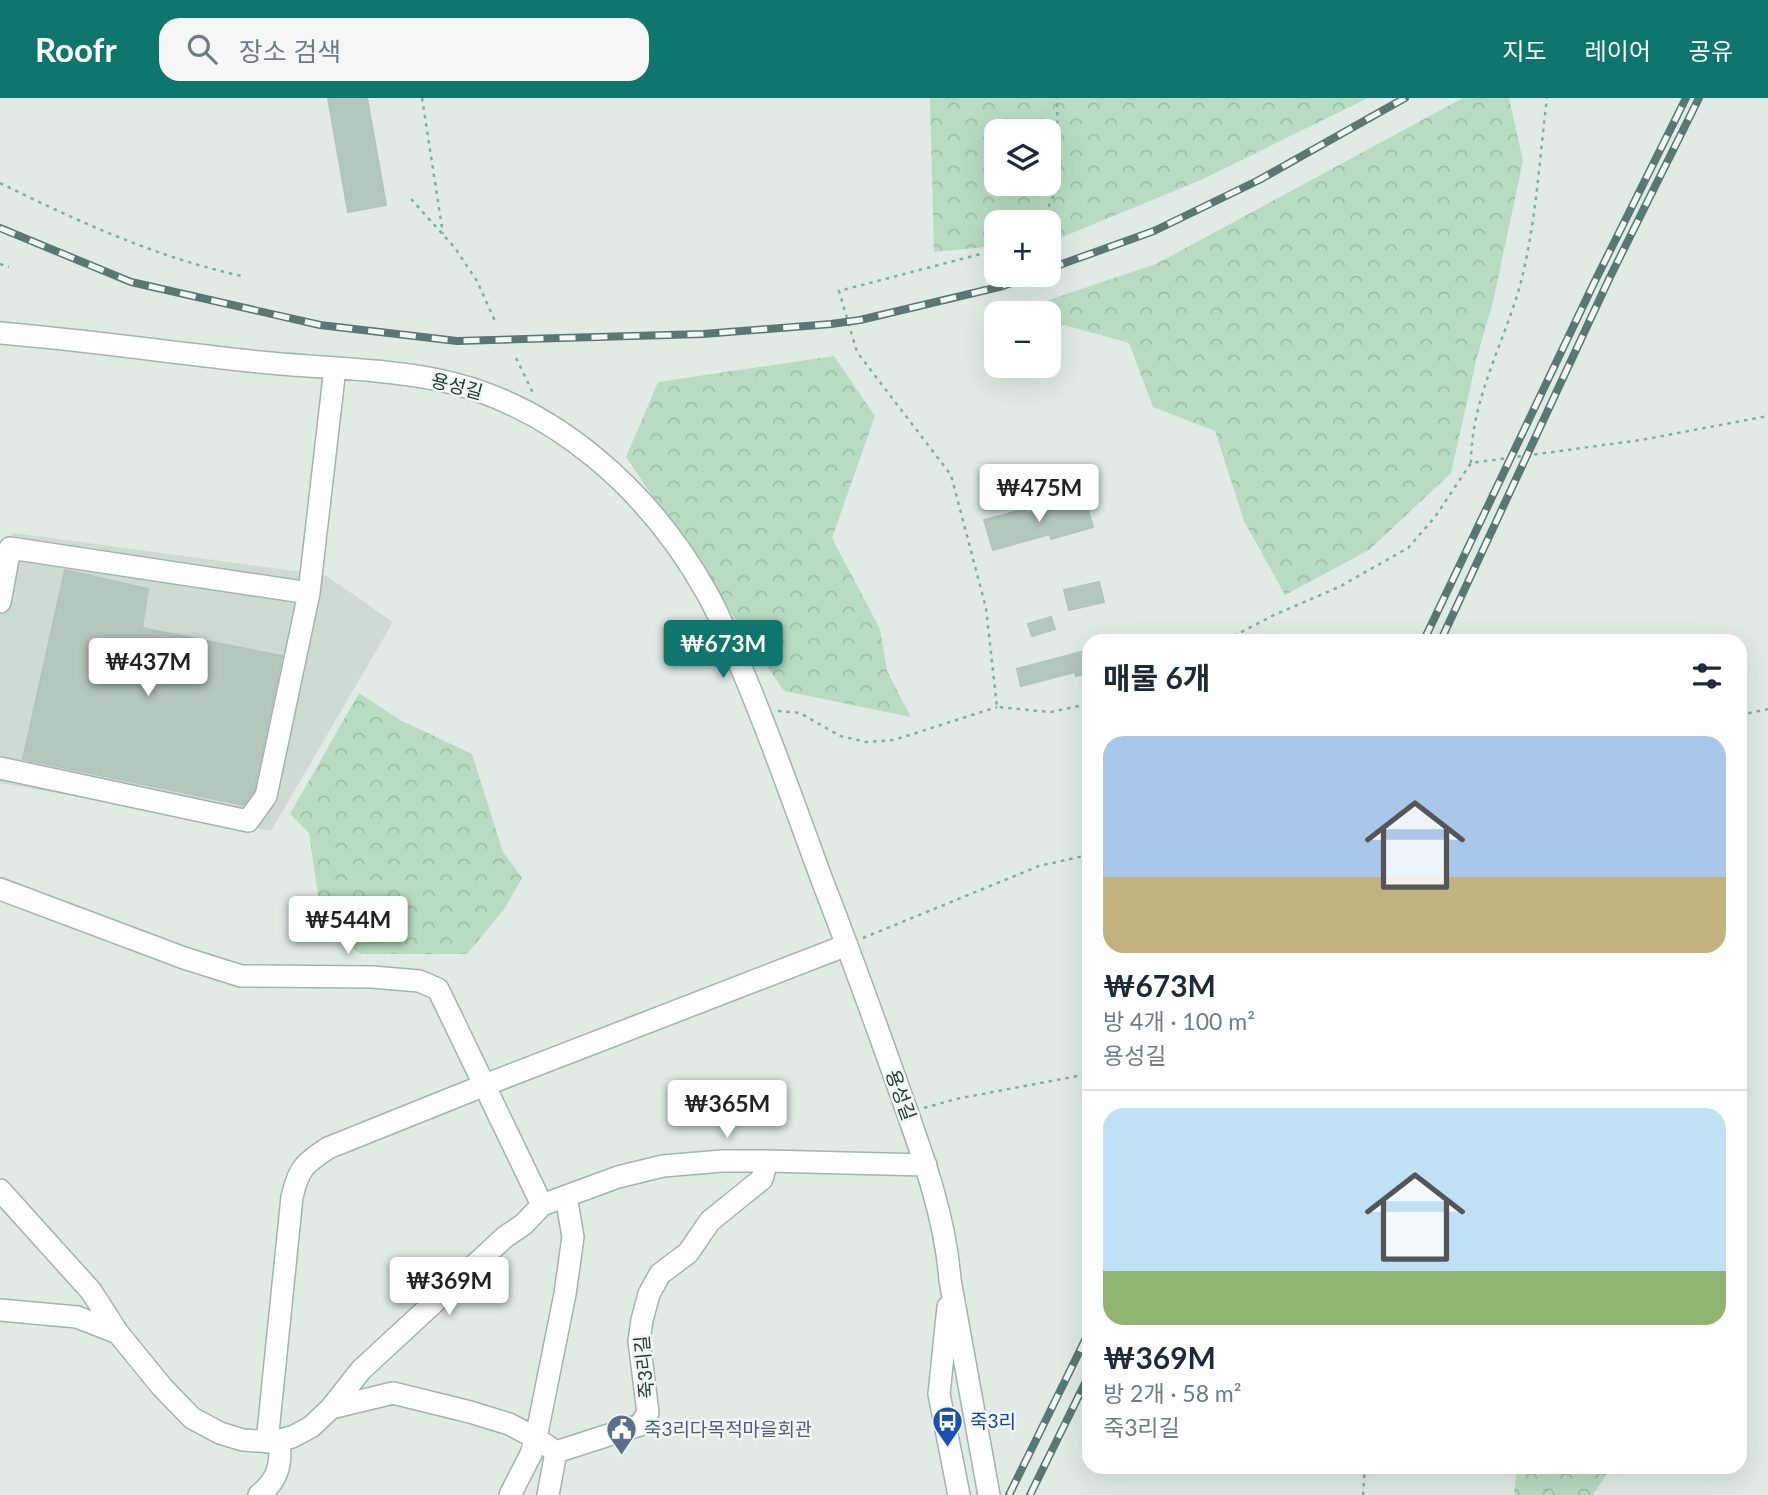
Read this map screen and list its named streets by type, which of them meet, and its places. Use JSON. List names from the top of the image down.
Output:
{
  "streets": {
    "street": ["용성길", "죽3리길"]
  },
  "places": {
    "bus stop": ["죽3리"],
    "public building": ["죽3리다목적마을회관"]
  },
  "page": {
    "header": "Roofr",
    "search": "장소 검색",
    "nav": ["지도", "레이어", "공유"],
    "map_buttons": ["+", "−"],
    "price": [
      "₩475M",
      "₩673M",
      "₩437M",
      "₩544M",
      "₩365M",
      "₩369M"
    ],
    "heading": "매물 6개",
    "list": [
      {
        "name": "₩673M",
        "note": "방 4개 · 100 m² · 용성길"
      },
      {
        "name": "₩369M",
        "note": "방 2개 · 58 m² · 죽3리길"
      }
    ]
  }
}
